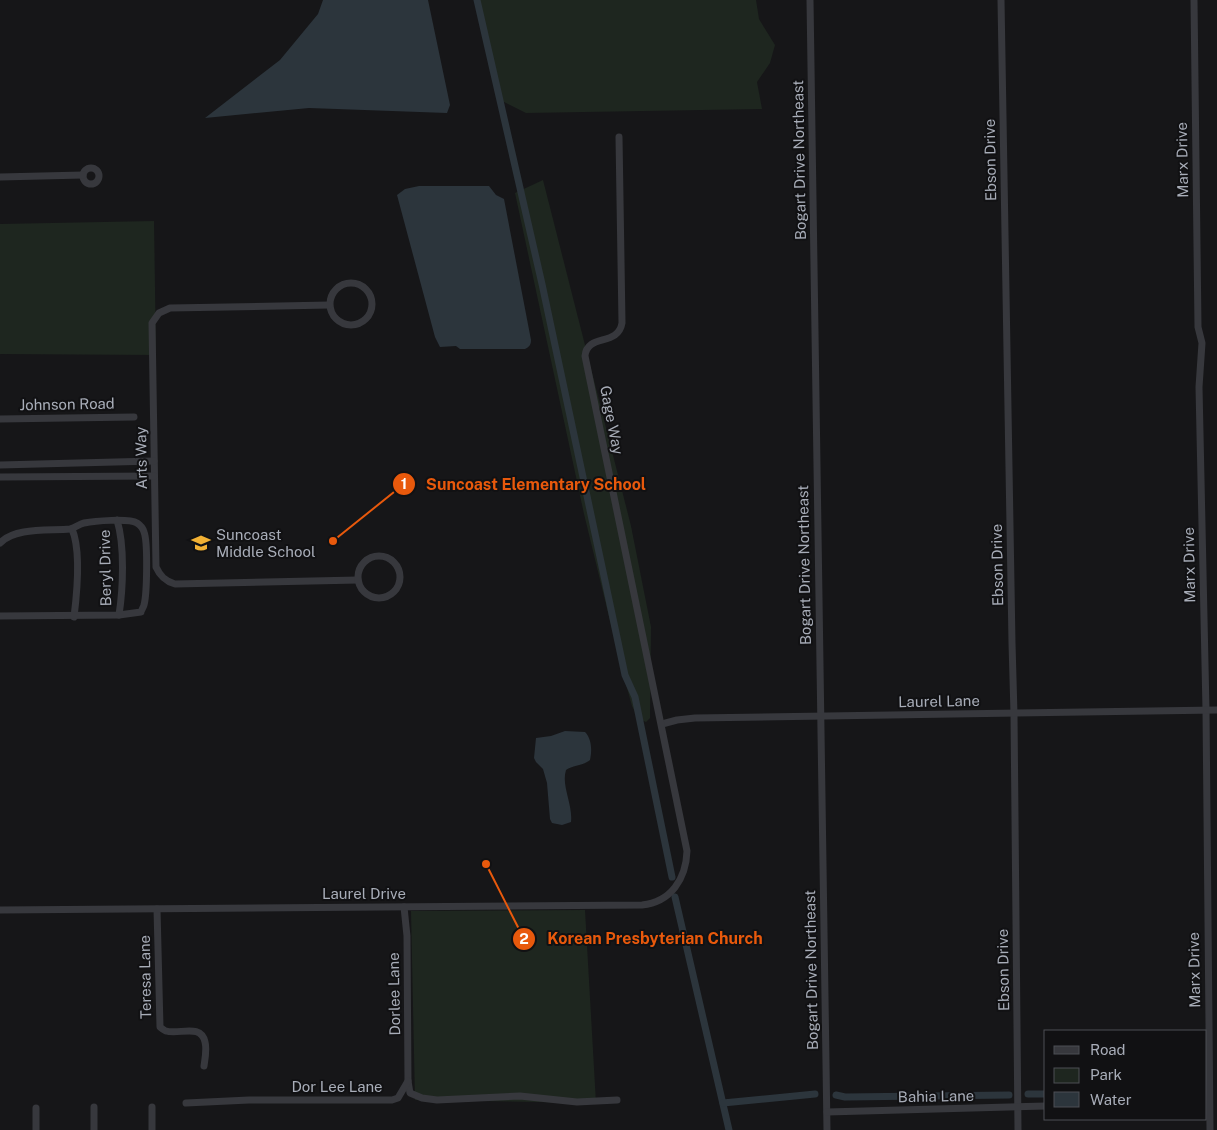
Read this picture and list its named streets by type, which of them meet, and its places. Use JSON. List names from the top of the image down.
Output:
{
  "streets": {
    "street": [
      "Bogart Drive Northeast",
      "Ebson Drive",
      "Marx Drive",
      "Johnson Road",
      "Gage Way",
      "Arts Way",
      "Beryl Drive",
      "Laurel Lane",
      "Laurel Drive",
      "Teresa Lane",
      "Dorlee Lane",
      "Dor Lee Lane",
      "Bahia Lane"
    ]
  },
  "crossings": [
    ["Bogart Drive Northeast", "Laurel Lane"],
    ["Bogart Drive Northeast", "Bahia Lane"],
    ["Ebson Drive", "Laurel Lane"],
    ["Ebson Drive", "Bahia Lane"],
    ["Marx Drive", "Laurel Lane"],
    ["Gage Way", "Laurel Lane"],
    ["Gage Way", "Laurel Drive"],
    ["Laurel Drive", "Teresa Lane"],
    ["Laurel Drive", "Dorlee Lane"],
    ["Dorlee Lane", "Dor Lee Lane"]
  ],
  "places": {
    "other": ["Suncoast Elementary School", "Korean Presbyterian Church"],
    "school or university": ["Suncoast Middle School"]
  },
  "legend": ["Road", "Park", "Water"]
}
